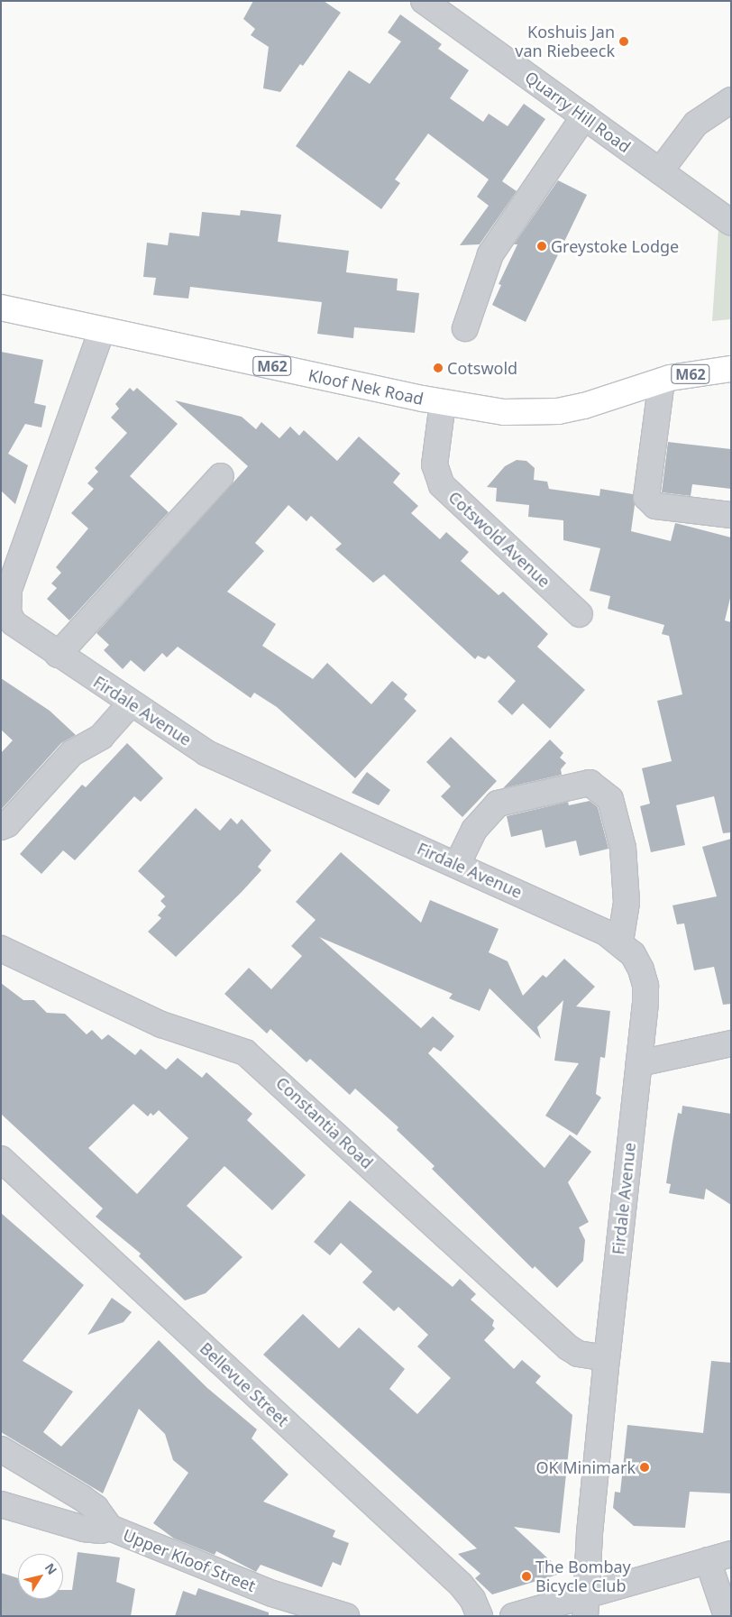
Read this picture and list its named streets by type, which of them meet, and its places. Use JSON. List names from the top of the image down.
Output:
{
  "streets": {
    "main road": ["M62", "Kloof Nek Road"],
    "street": [
      "Quarry Hill Road",
      "Cotswold Avenue",
      "Firdale Avenue",
      "Constantia Road",
      "Bellevue Street",
      "Upper Kloof Street"
    ]
  },
  "crossings": [
    ["Kloof Nek Road", "Cotswold Avenue"],
    ["Kloof Nek Road", "Firdale Avenue"],
    ["Firdale Avenue", "Constantia Road"]
  ],
  "places": [
    "Koshuis Jan van Riebeeck",
    "Greystoke Lodge",
    "Cotswold",
    "OK Minimark",
    "The Bombay Bicycle Club"
  ],
  "north": "top right"
}
